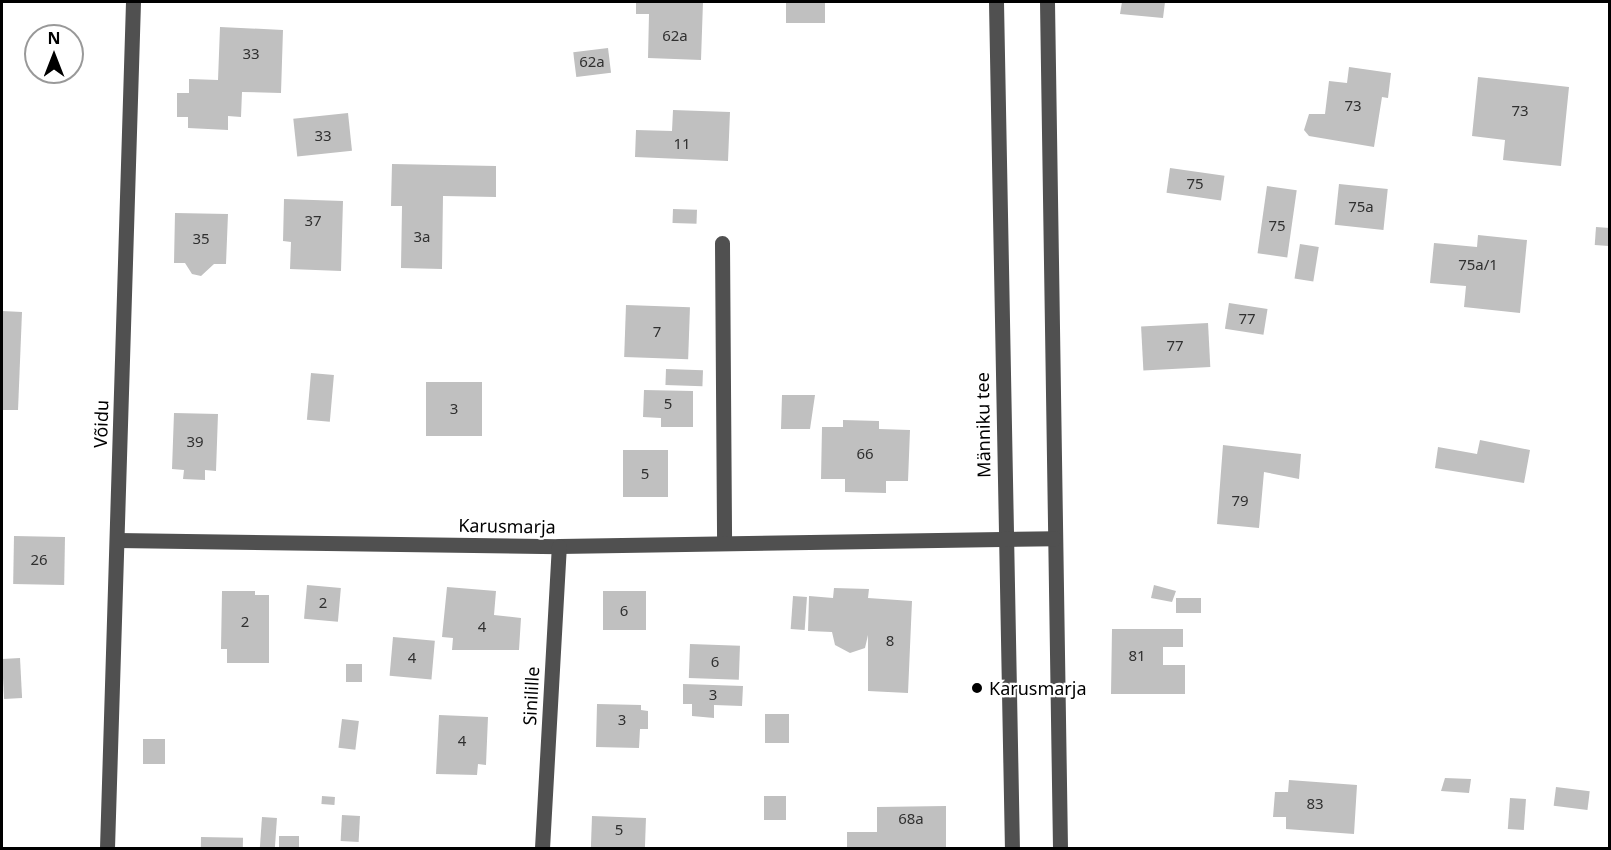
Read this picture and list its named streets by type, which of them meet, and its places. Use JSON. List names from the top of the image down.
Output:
{
  "streets": {
    "street": [
      "Võidu",
      "Männiku tee",
      "Karusmarja",
      "Sinilille"
    ]
  },
  "crossings": [
    ["Võidu", "Karusmarja"],
    ["Männiku tee", "Karusmarja"],
    ["Karusmarja", "Sinilille"]
  ],
  "places": ["Karusmarja"],
  "house_numbers": [
    "62a",
    "33",
    "62a",
    "73",
    "73",
    "33",
    "11",
    "75",
    "75a",
    "37",
    "75",
    "3a",
    "35",
    "75a/1",
    "77",
    "7",
    "77",
    "5",
    "3",
    "39",
    "66",
    "5",
    "79",
    "26",
    "2",
    "6",
    "2",
    "4",
    "8",
    "81",
    "4",
    "6",
    "3",
    "3",
    "4",
    "83",
    "68a",
    "5"
  ],
  "north": "top"
}
